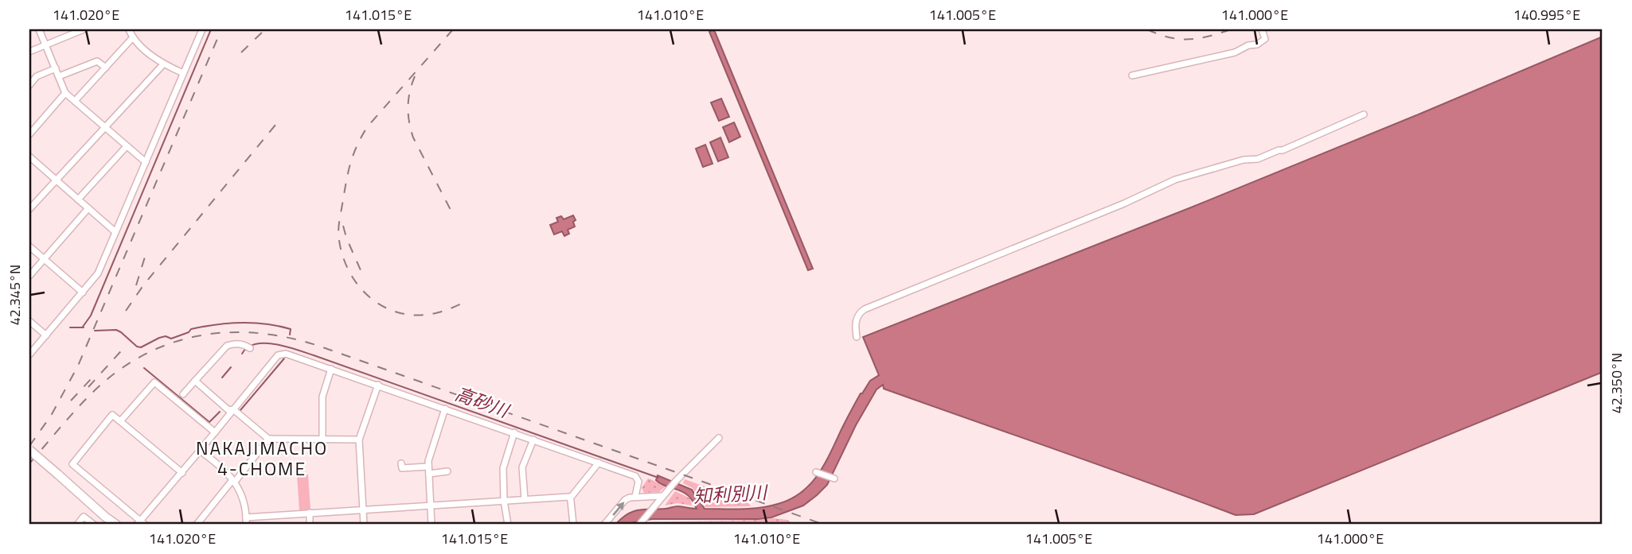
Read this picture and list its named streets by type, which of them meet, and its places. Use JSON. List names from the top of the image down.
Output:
{
  "districts": ["NAKAJIMACHO 4-CHOME"],
  "water": ["高砂川", "知利別川"],
  "coordinates": [
    "141.020°E",
    "141.015°E",
    "141.010°E",
    "141.005°E",
    "141.000°E",
    "140.995°E",
    "42.345°N",
    "42.350°N"
  ]
}
